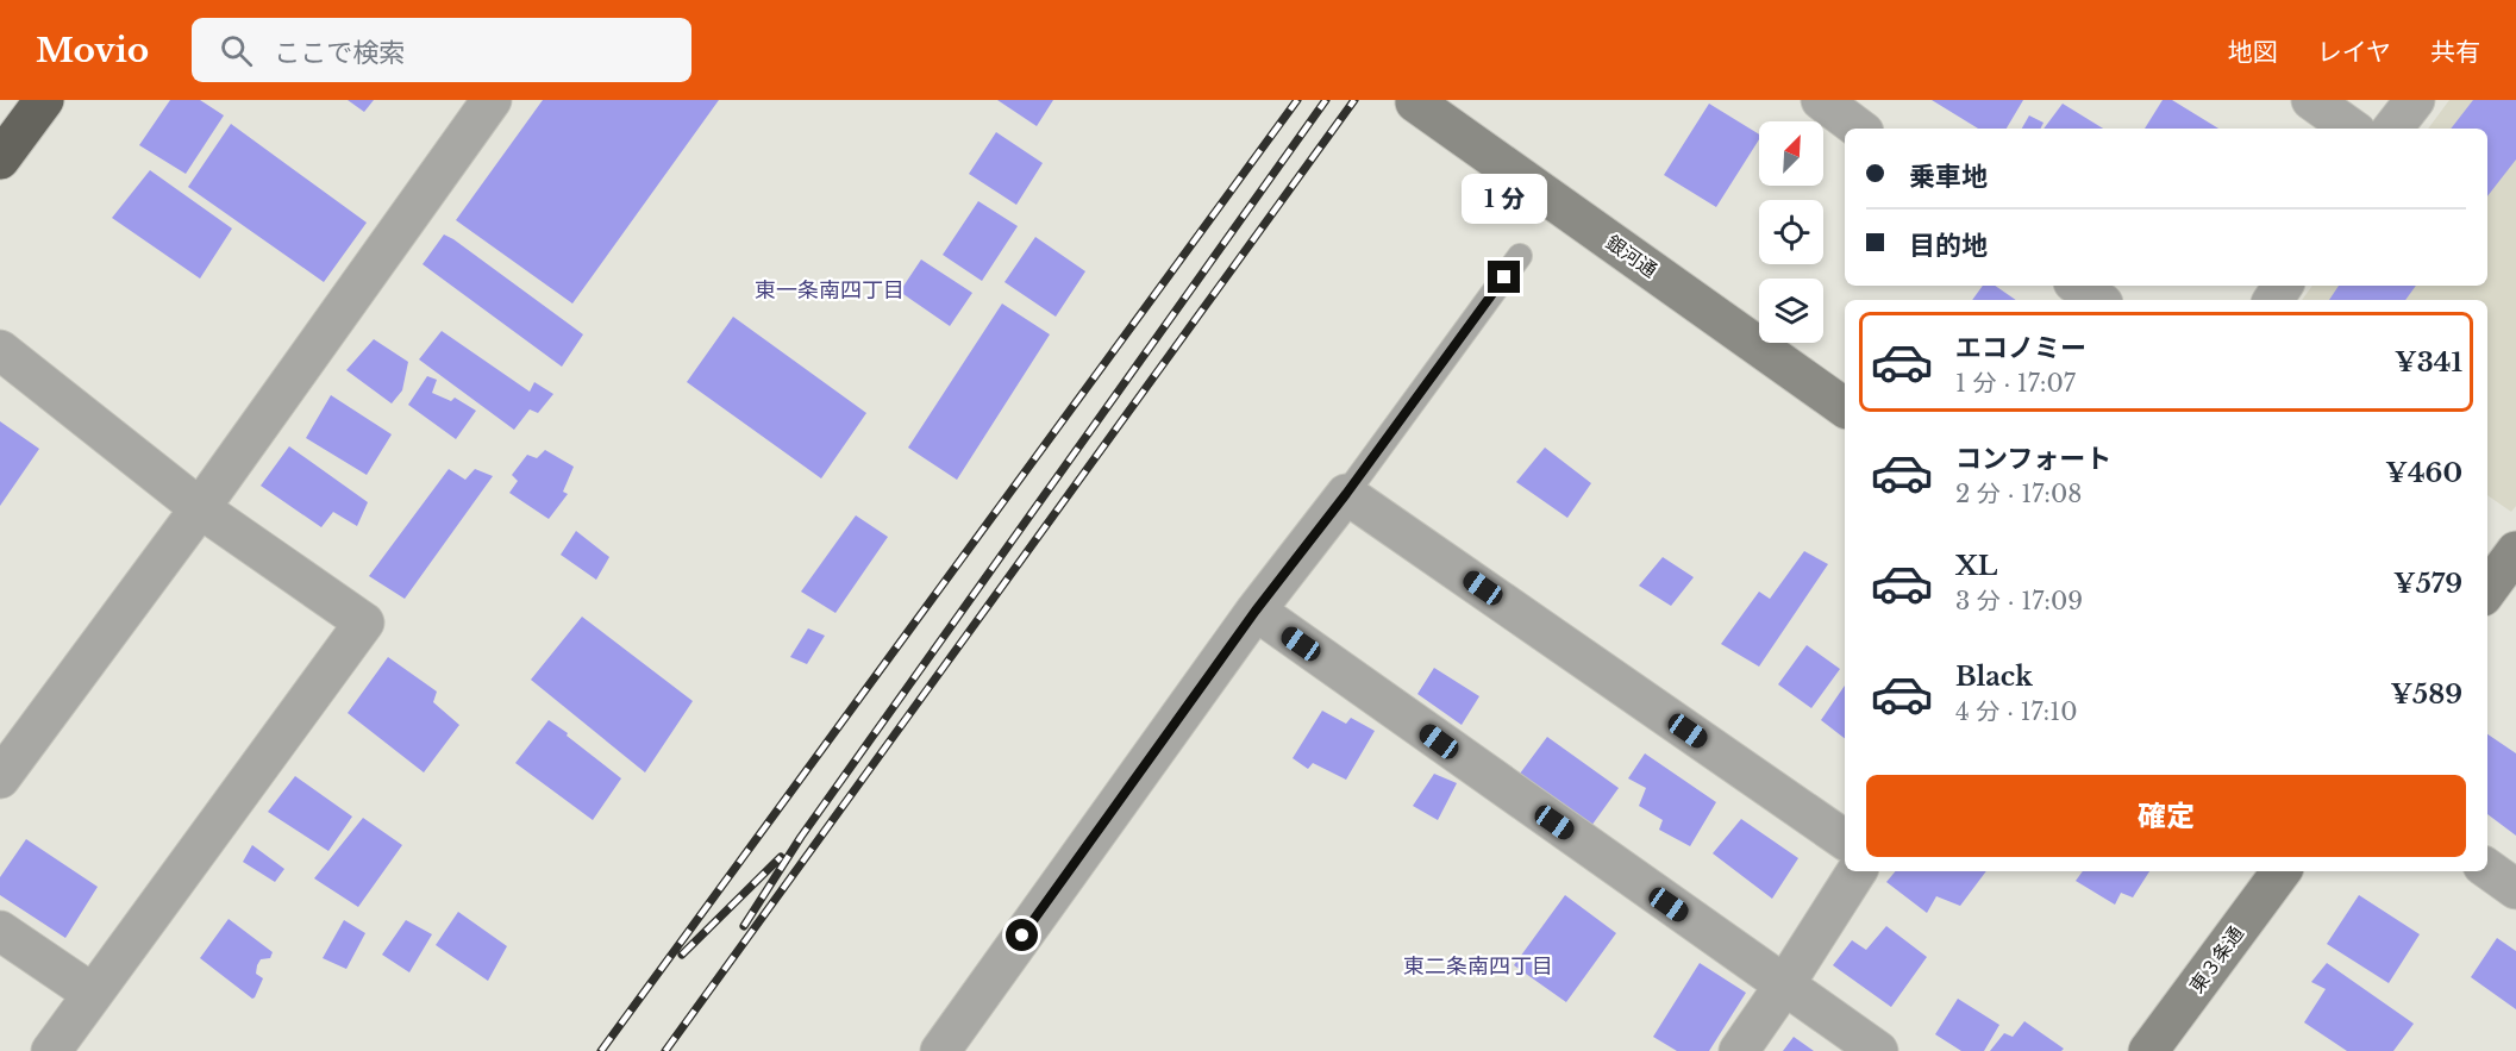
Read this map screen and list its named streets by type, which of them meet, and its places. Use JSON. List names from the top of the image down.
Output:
{
  "streets": {
    "street": ["銀河通", "東３条通"]
  },
  "districts": ["東一条南四丁目", "東二条南四丁目"],
  "north": "top right",
  "page": {
    "header": "Movio",
    "search": "ここで検索",
    "nav": ["地図", "レイヤ", "共有"],
    "banner": ["乗車地", "目的地"],
    "bubble": "1 分",
    "list": [
      {
        "name": "エコノミー",
        "note": "1 分 · 17:07",
        "value": "¥341"
      },
      {
        "name": "コンフォート",
        "note": "2 分 · 17:08",
        "value": "¥460"
      },
      {
        "name": "XL",
        "note": "3 分 · 17:09",
        "value": "¥579"
      },
      {
        "name": "Black",
        "note": "4 分 · 17:10",
        "value": "¥589"
      }
    ],
    "buttons": "確定"
  }
}
